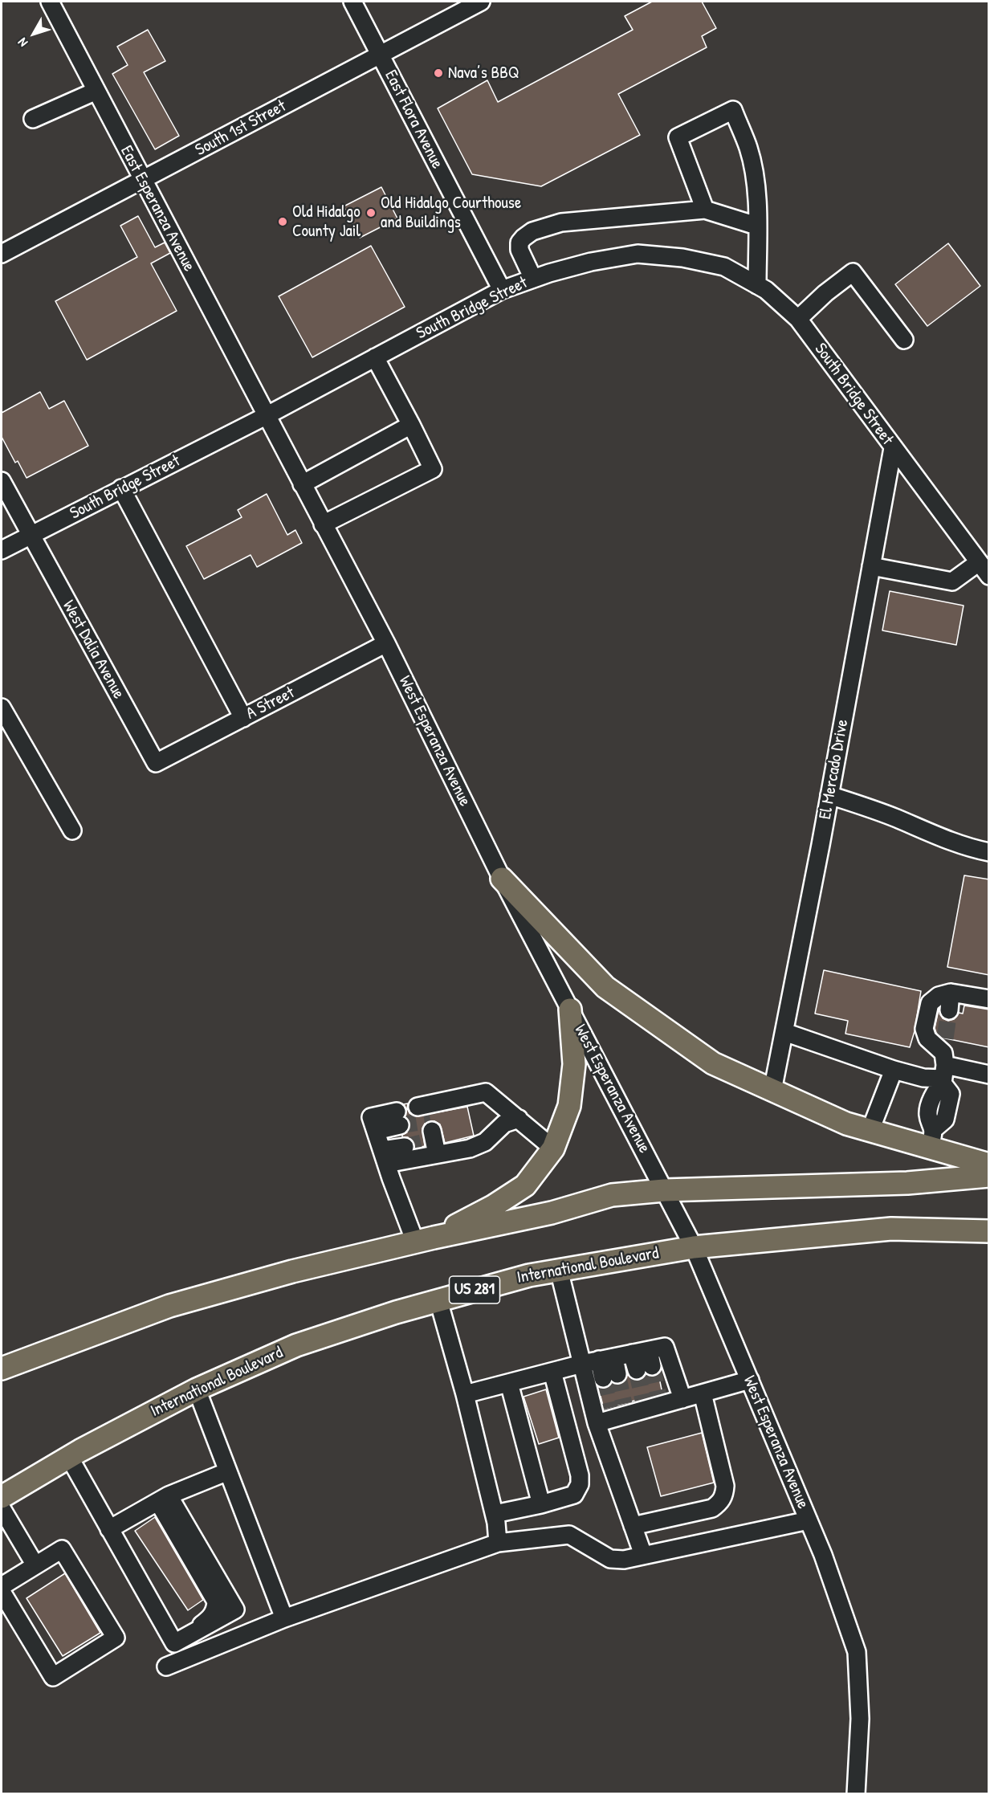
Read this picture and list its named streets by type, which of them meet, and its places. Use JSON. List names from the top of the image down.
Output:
{
  "streets": {
    "main road": ["International Boulevard", "US 281"],
    "street": [
      "East Flora Avenue",
      "South 1st Street",
      "East Esperanza Avenue",
      "South Bridge Street",
      "West Dalia Avenue",
      "A Street",
      "West Esperanza Avenue",
      "El Mercado Drive"
    ]
  },
  "crossings": [
    ["East Flora Avenue", "South 1st Street"],
    ["East Flora Avenue", "South Bridge Street"],
    ["South 1st Street", "East Esperanza Avenue"],
    ["East Esperanza Avenue", "South Bridge Street"],
    ["East Esperanza Avenue", "West Esperanza Avenue"],
    ["South Bridge Street", "West Dalia Avenue"],
    ["South Bridge Street", "West Esperanza Avenue"],
    ["South Bridge Street", "El Mercado Drive"],
    ["West Dalia Avenue", "A Street"],
    ["A Street", "West Esperanza Avenue"],
    ["West Esperanza Avenue", "International Boulevard"]
  ],
  "places": ["Nava’s BBQ", "Old Hidalgo Courthouse and Buildings", "Old Hidalgo County Jail"],
  "north": "bottom left"
}
